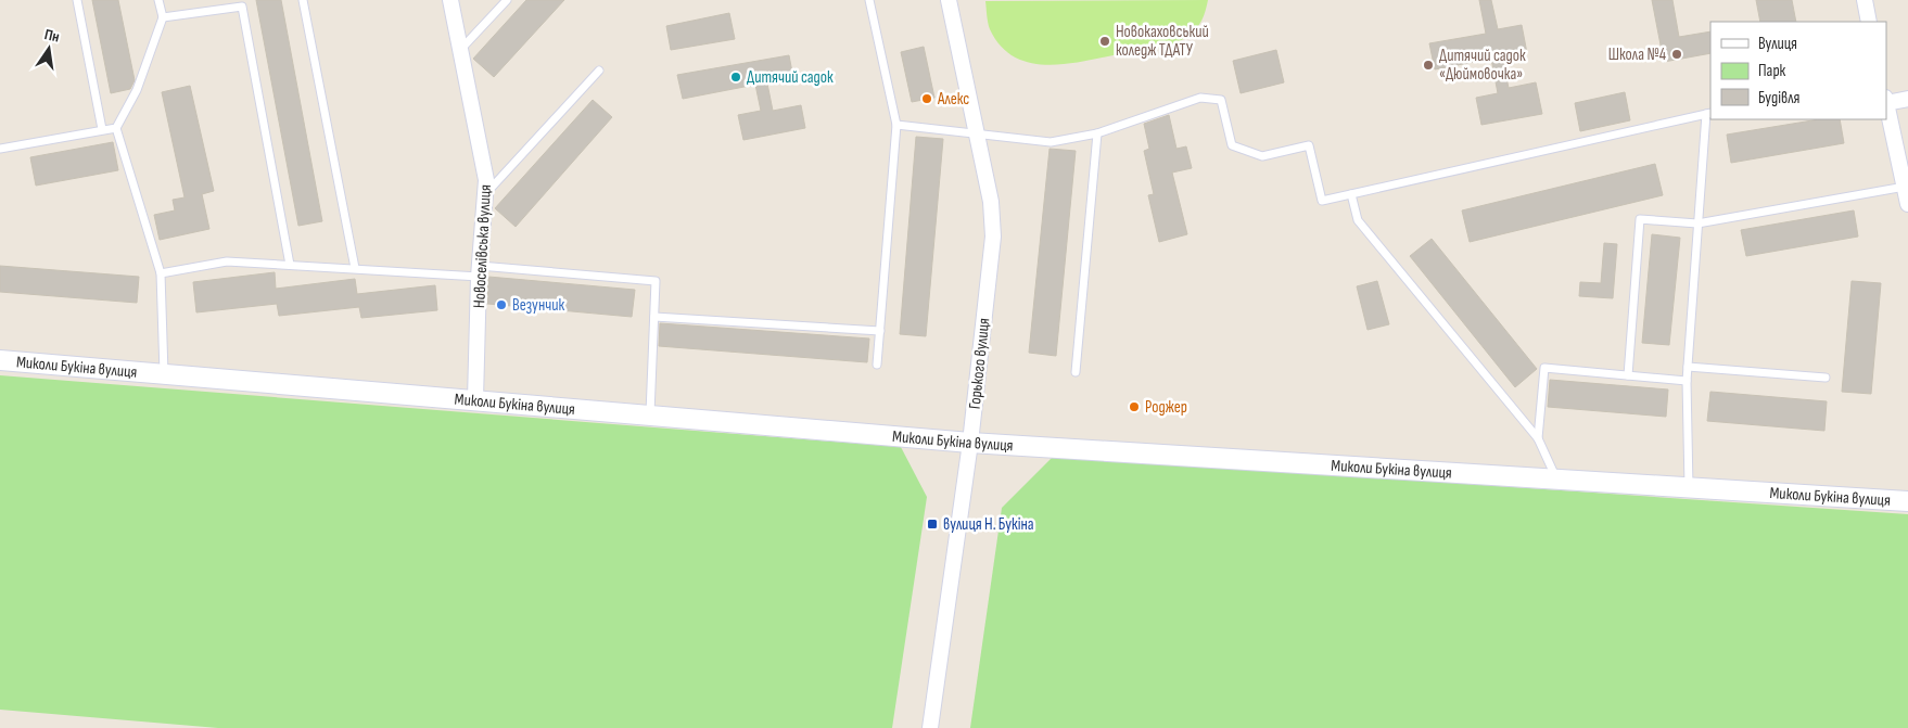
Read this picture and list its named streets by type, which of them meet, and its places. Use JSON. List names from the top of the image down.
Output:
{
  "streets": {
    "street": ["Новоселівська вулиця", "Горького вулиця", "Миколи Букіна вулиця"]
  },
  "crossings": [
    ["Новоселівська вулиця", "Миколи Букіна вулиця"],
    ["Горького вулиця", "Миколи Букіна вулиця"]
  ],
  "places": {
    "other": [
      "Новокаховський коледж ТДАТУ",
      "Школа №4",
      "Дитячий садок «Дюймовочка»",
      "Дитячий садок",
      "Алекс",
      "Везунчик",
      "Роджер"
    ],
    "transit": ["вулиця Н. Букіна"]
  },
  "legend": ["Вулиця", "Парк", "Будівля"],
  "north": "top"
}
